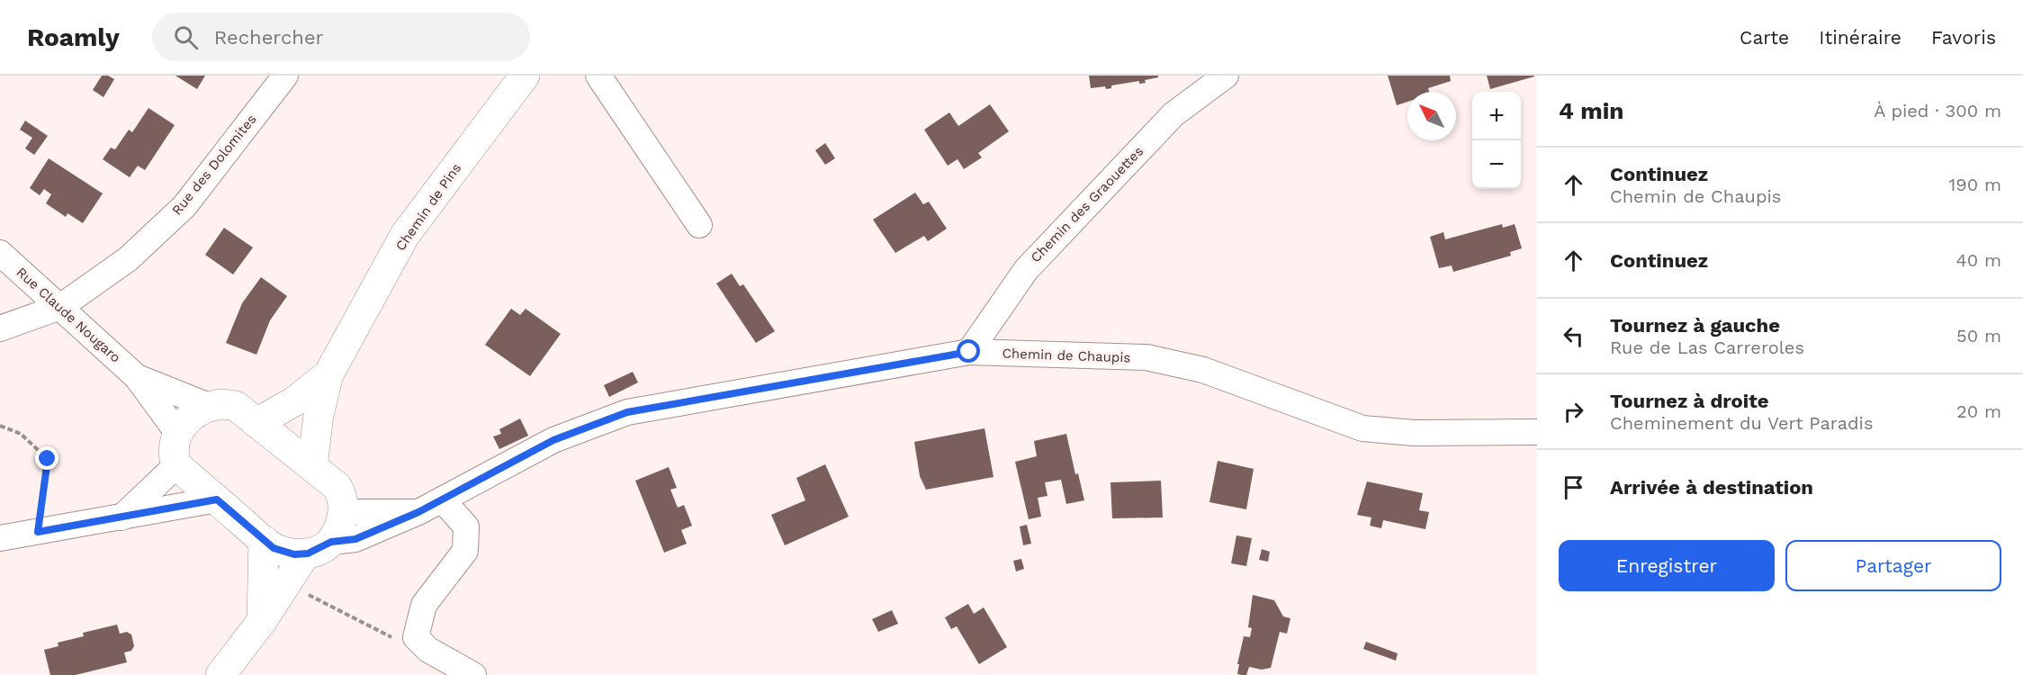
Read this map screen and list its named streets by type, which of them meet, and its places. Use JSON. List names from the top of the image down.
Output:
{
  "streets": {
    "street": [
      "Rue des Dolomites",
      "Chemin des Graouettes",
      "Chemin de Pins",
      "Rue Claude Nougaro",
      "Chemin de Chaupis"
    ]
  },
  "crossings": [
    ["Rue des Dolomites", "Rue Claude Nougaro"],
    ["Chemin des Graouettes", "Chemin de Chaupis"]
  ],
  "north": "top left",
  "page": {
    "header": "Roamly",
    "search": "Rechercher",
    "nav": ["Carte", "Itinéraire", "Favoris"],
    "heading": ["4 min", "À pied · 300 m"],
    "map_buttons": ["+", "−"],
    "list": [
      ["Continuez", "Chemin de Chaupis", "190 m"],
      ["Continuez", "40 m"],
      ["Tournez à gauche", "Rue de Las Carreroles", "50 m"],
      ["Tournez à droite", "Cheminement du Vert Paradis", "20 m"],
      "Arrivée à destination"
    ],
    "buttons": ["Enregistrer", "Partager"]
  }
}
